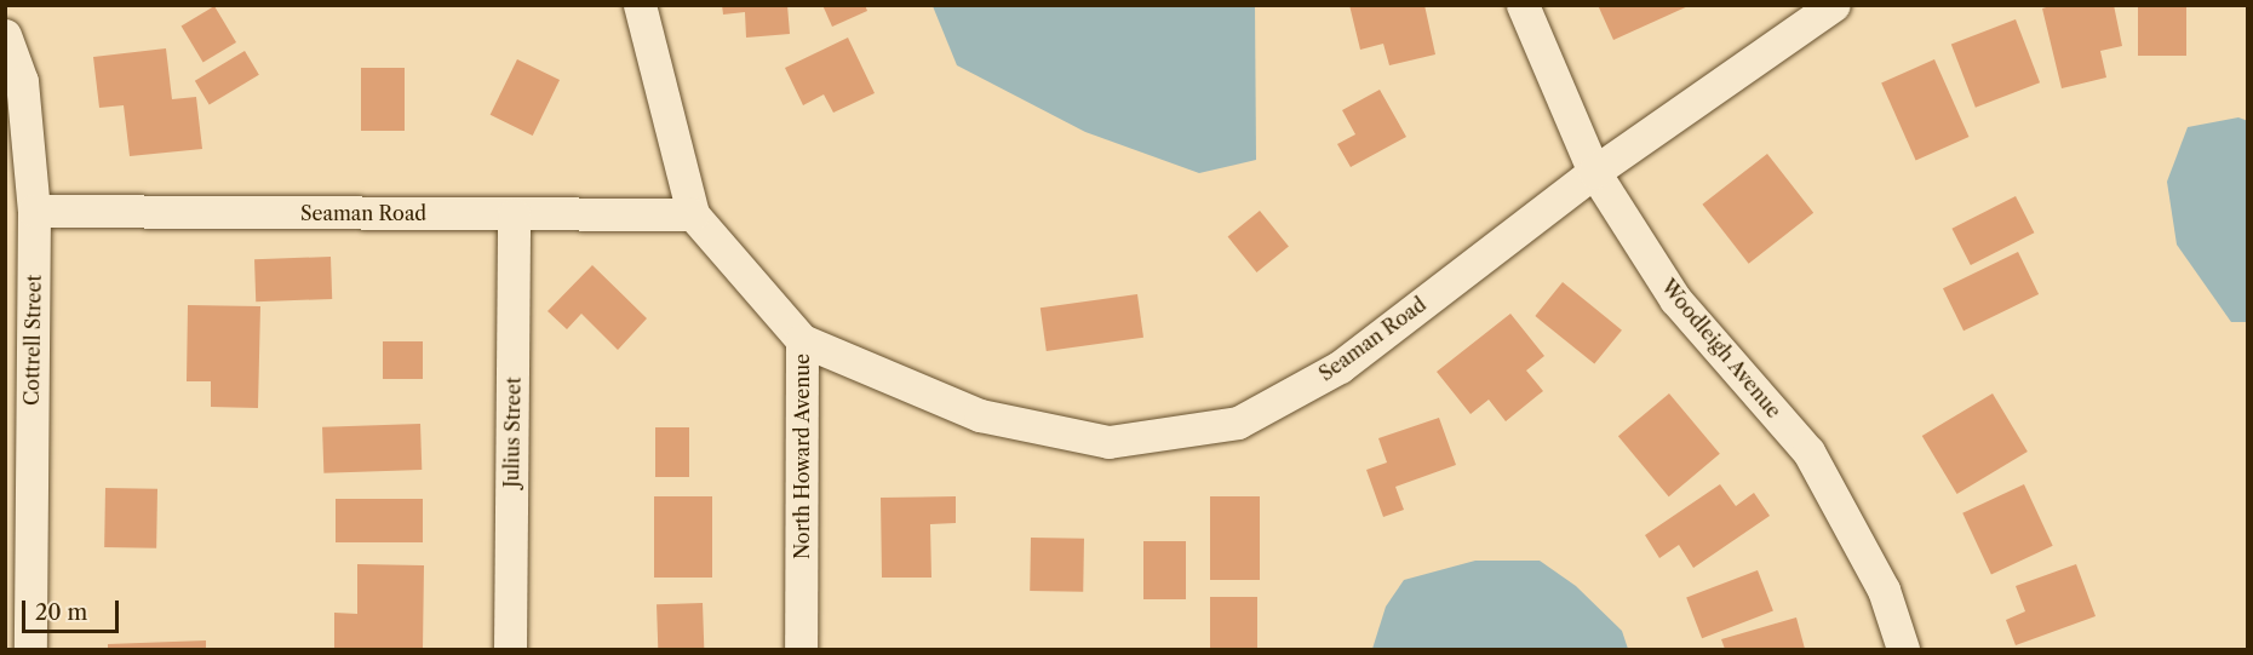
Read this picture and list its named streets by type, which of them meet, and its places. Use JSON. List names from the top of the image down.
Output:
{
  "streets": {
    "street": [
      "Seaman Road",
      "Cottrell Street",
      "Woodleigh Avenue",
      "Julius Street",
      "North Howard Avenue"
    ]
  },
  "crossings": [
    ["Seaman Road", "Cottrell Street"],
    ["Seaman Road", "Woodleigh Avenue"],
    ["Seaman Road", "Julius Street"],
    ["Seaman Road", "North Howard Avenue"]
  ],
  "scale_bar": "20 m"
}
